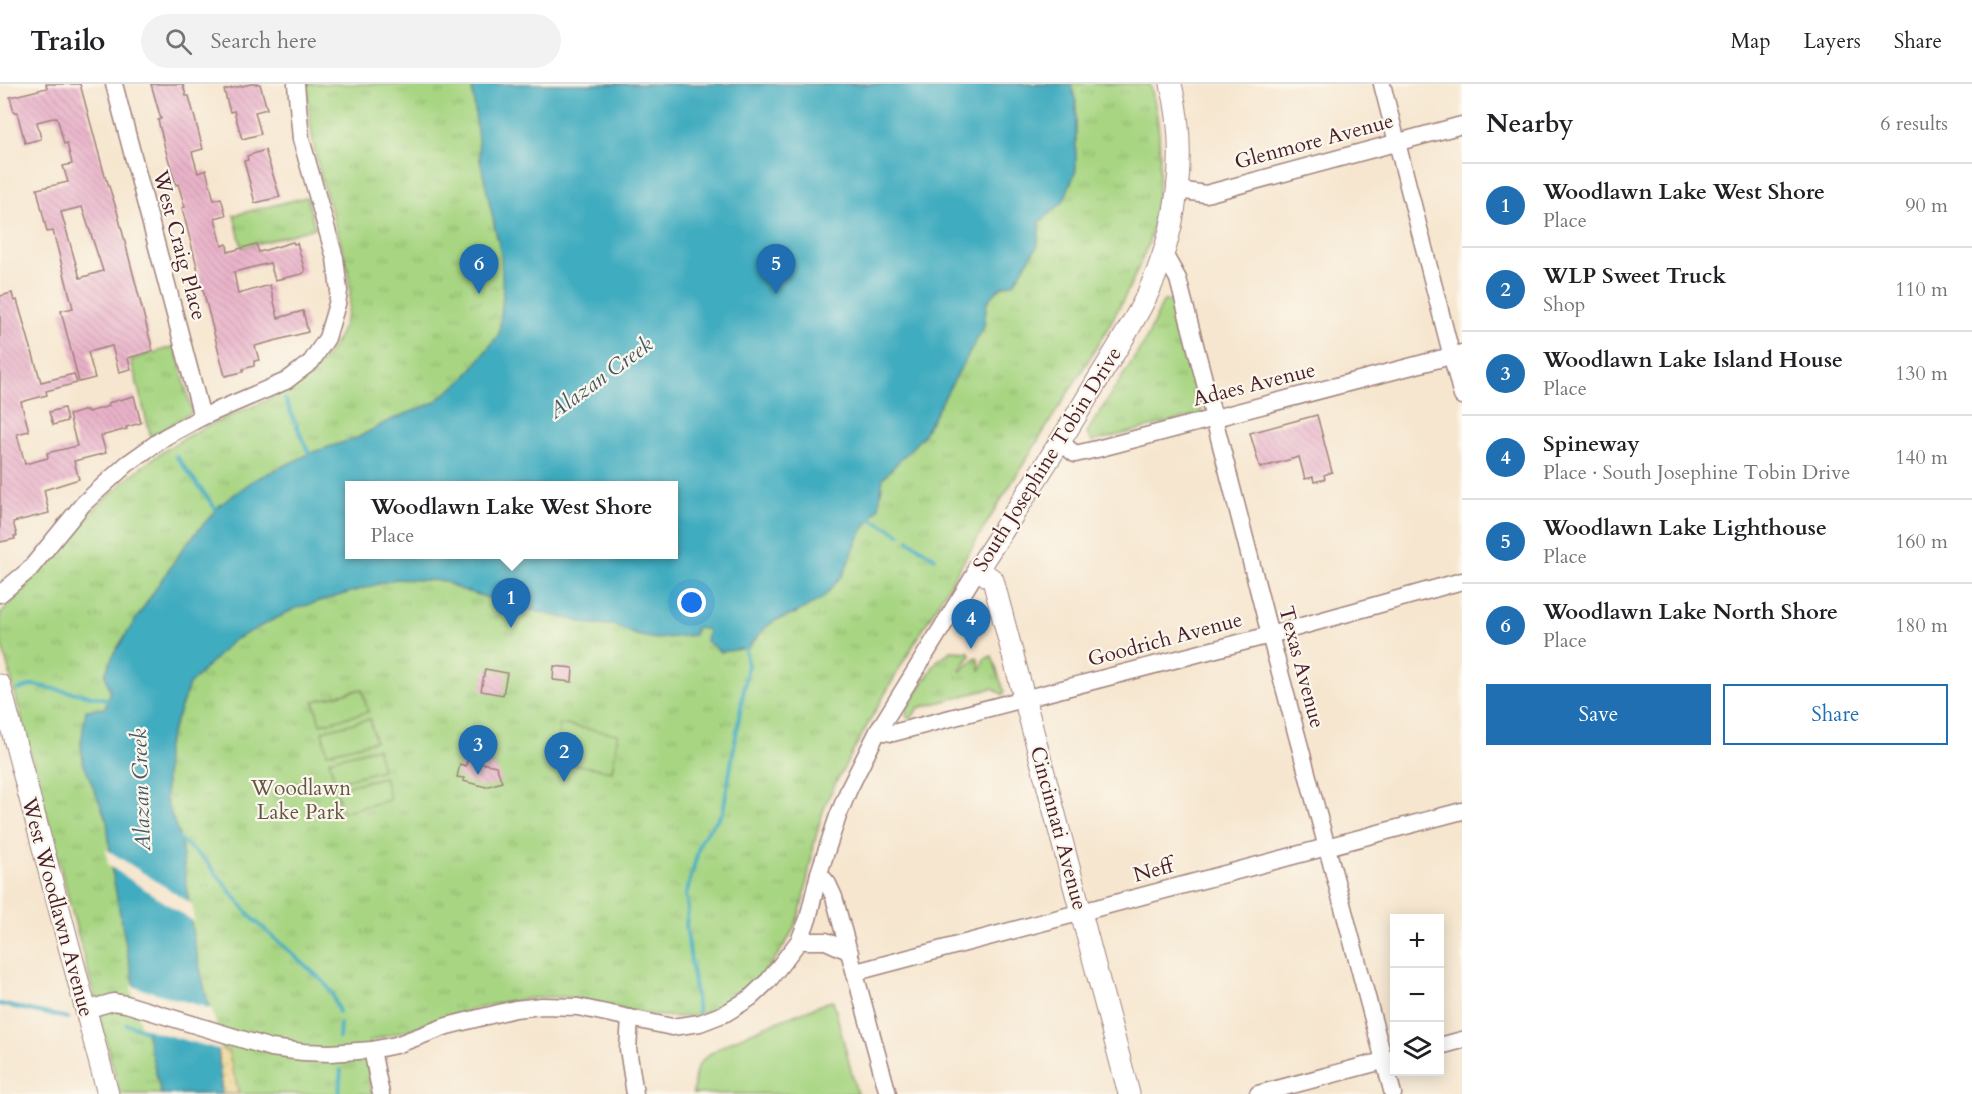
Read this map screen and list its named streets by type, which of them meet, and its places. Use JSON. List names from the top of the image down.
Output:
{
  "streets": {
    "street": [
      "Glenmore Avenue",
      "West Craig Place",
      "Adaes Avenue",
      "South Josephine Tobin Drive",
      "Goodrich Avenue",
      "Texas Avenue",
      "Cincinnati Avenue",
      "Neff",
      "West Woodlawn Avenue"
    ]
  },
  "crossings": [
    ["Glenmore Avenue", "South Josephine Tobin Drive"],
    ["Adaes Avenue", "South Josephine Tobin Drive"],
    ["Adaes Avenue", "Texas Avenue"],
    ["South Josephine Tobin Drive", "Goodrich Avenue"],
    ["South Josephine Tobin Drive", "Texas Avenue"],
    ["South Josephine Tobin Drive", "Cincinnati Avenue"],
    ["South Josephine Tobin Drive", "West Woodlawn Avenue"],
    ["Goodrich Avenue", "Texas Avenue"],
    ["Goodrich Avenue", "Cincinnati Avenue"],
    ["Texas Avenue", "Neff"],
    ["Cincinnati Avenue", "Neff"]
  ],
  "water": ["Alazan Creek"],
  "parks": ["Woodlawn Lake Park"],
  "page": {
    "header": "Trailo",
    "search": "Search here",
    "nav": ["Map", "Layers", "Share"],
    "heading": ["Nearby", "6 results"],
    "list": [
      {
        "mark": "1",
        "name": "Woodlawn Lake West Shore",
        "note": "Place",
        "value": "90 m"
      },
      {
        "mark": "2",
        "name": "WLP Sweet Truck",
        "note": "Shop",
        "value": "110 m"
      },
      {
        "mark": "3",
        "name": "Woodlawn Lake Island House",
        "note": "Place",
        "value": "130 m"
      },
      {
        "mark": "4",
        "name": "Spineway",
        "note": "Place · South Josephine Tobin Drive",
        "value": "140 m"
      },
      {
        "mark": "5",
        "name": "Woodlawn Lake Lighthouse",
        "note": "Place",
        "value": "160 m"
      },
      {
        "mark": "6",
        "name": "Woodlawn Lake North Shore",
        "note": "Place",
        "value": "180 m"
      }
    ],
    "pins": [
      "5",
      "6",
      "1",
      "4",
      "3",
      "2"
    ],
    "popup": ["Woodlawn Lake West Shore", "Place"],
    "buttons": ["Save", "Share"],
    "map_buttons": ["+", "−"]
  }
}
